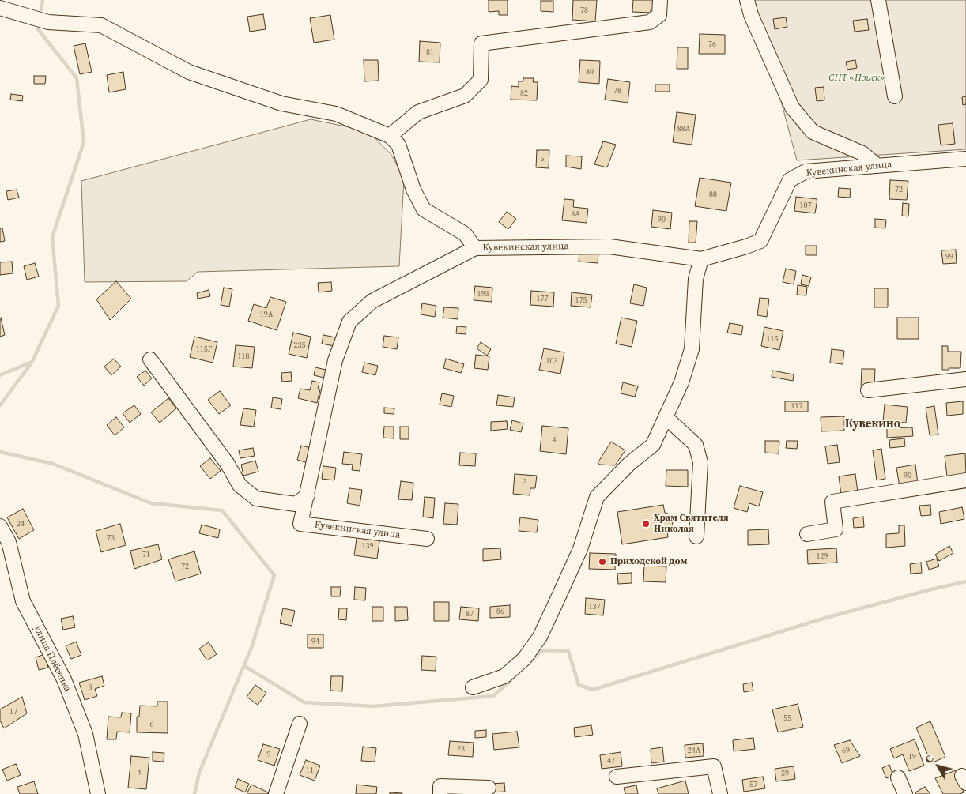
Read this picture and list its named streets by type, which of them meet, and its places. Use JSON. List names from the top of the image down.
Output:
{
  "streets": {
    "street": ["Кувекинская улица", "улица Плёсенка"]
  },
  "districts": ["Кувекино"],
  "parks": ["СНТ «Поиск»"],
  "places": ["Храм Святителя Николая", "Приходской дом"],
  "house_numbers": [
    "78",
    "76",
    "81",
    "80",
    "78",
    "82",
    "88А",
    "5",
    "72",
    "88",
    "107",
    "8А",
    "90",
    "99",
    "193",
    "177",
    "175",
    "19А",
    "115",
    "235",
    "115Г",
    "118",
    "103",
    "117",
    "4",
    "90",
    "3",
    "24",
    "73",
    "139",
    "71",
    "129",
    "72",
    "137",
    "86",
    "87",
    "94",
    "8",
    "17",
    "55",
    "6",
    "23",
    "24А",
    "69",
    "9",
    "19",
    "47",
    "11",
    "4",
    "59",
    "57"
  ],
  "north": "top left"
}
